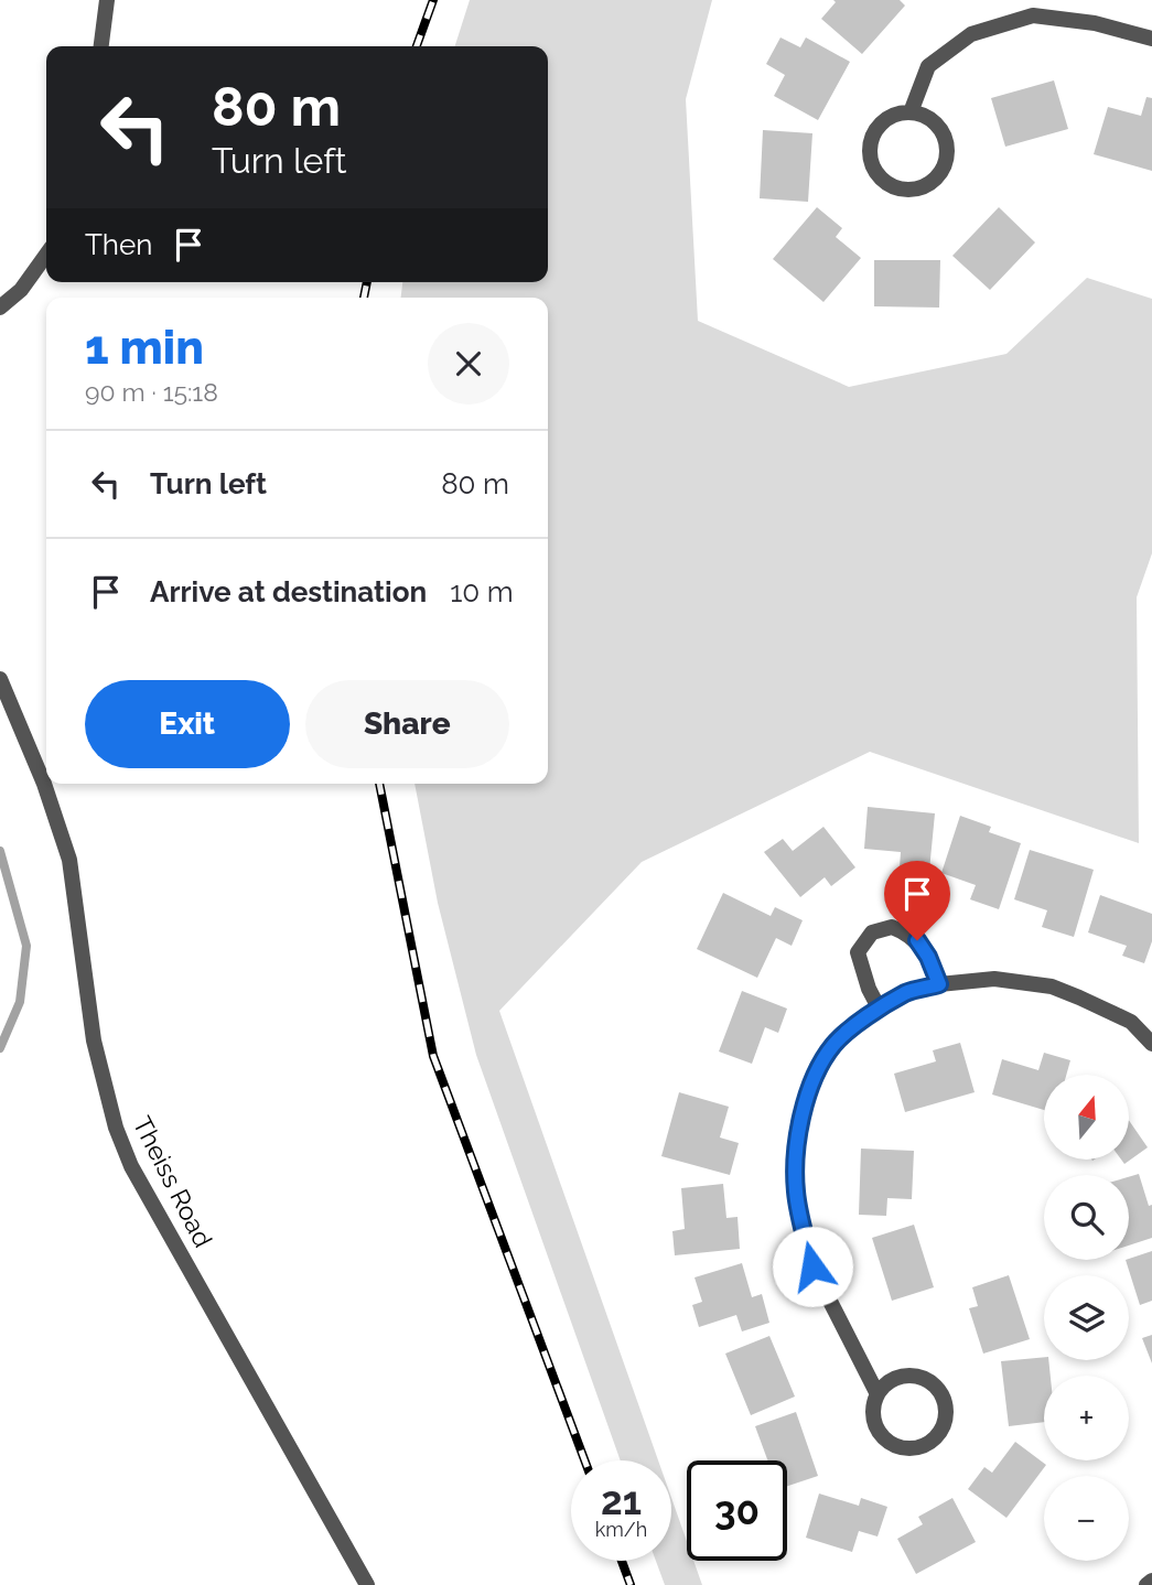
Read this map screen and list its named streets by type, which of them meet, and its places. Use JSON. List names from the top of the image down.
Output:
{
  "streets": {
    "street": ["Theiss Road"]
  },
  "north": "top",
  "page": {
    "turn": ["80 m", "Turn left"],
    "then": "Then",
    "heading": ["1 min", "90 m · 15:18"],
    "list": [
      {
        "name": "Turn left",
        "value": "80 m"
      },
      {
        "name": "Arrive at destination",
        "value": "10 m"
      }
    ],
    "buttons": ["Exit", "Share"],
    "map_buttons": ["+", "−"],
    "speed": "21 km/h",
    "limit": "30"
  }
}
